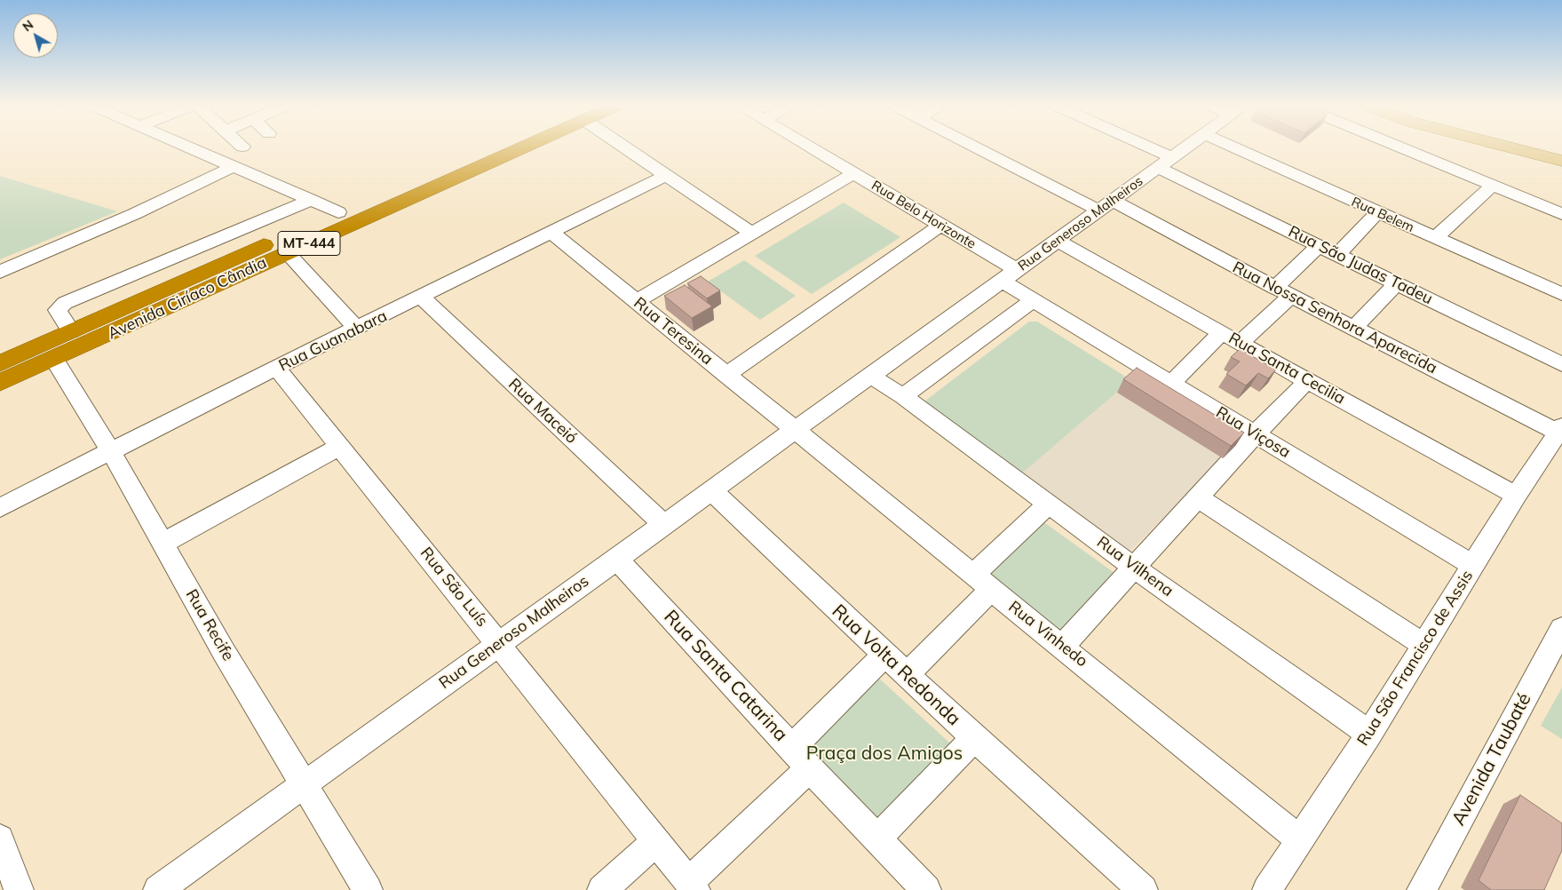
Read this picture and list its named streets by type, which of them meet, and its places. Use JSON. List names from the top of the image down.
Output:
{
  "streets": {
    "highway": ["MT-444", "Avenida Ciríaco Cândia"],
    "street": [
      "Rua Belo Horizonte",
      "Rua Belem",
      "Rua Generoso Malheiros",
      "Rua São Judas Tadeu",
      "Rua Nossa Senhora Aparecida",
      "Rua Teresina",
      "Rua Guanabara",
      "Rua Santa Cecilia",
      "Rua Maceió",
      "Rua Viçosa",
      "Rua Vilhena",
      "Rua São Luís",
      "Rua Recife",
      "Rua Vinhedo",
      "Rua São Francisco de Assis",
      "Rua Volta Redonda",
      "Rua Santa Catarina",
      "Avenida Taubaté"
    ]
  },
  "crossings": [
    ["Rua Belo Horizonte", "Rua Generoso Malheiros"],
    ["Rua Generoso Malheiros", "Rua São Judas Tadeu"],
    ["Rua Generoso Malheiros", "Rua Nossa Senhora Aparecida"],
    ["Rua Generoso Malheiros", "Rua Teresina"],
    ["Rua Generoso Malheiros", "Rua Santa Cecilia"],
    ["Rua Generoso Malheiros", "Rua Maceió"],
    ["Rua Generoso Malheiros", "Rua Viçosa"],
    ["Rua Generoso Malheiros", "Rua São Luís"],
    ["Rua Generoso Malheiros", "Rua Recife"],
    ["Rua Generoso Malheiros", "Rua Vinhedo"],
    ["Rua Generoso Malheiros", "Rua Volta Redonda"],
    ["Rua Generoso Malheiros", "Rua Santa Catarina"],
    ["Avenida Ciríaco Cândia", "Rua Recife"],
    ["Rua Nossa Senhora Aparecida", "Rua São Francisco de Assis"],
    ["Rua Teresina", "Rua Guanabara"],
    ["Rua Teresina", "Rua Vinhedo"],
    ["Rua Guanabara", "Rua Maceió"],
    ["Rua Guanabara", "Rua São Luís"],
    ["Rua Guanabara", "Rua Recife"],
    ["Rua Santa Cecilia", "Rua São Francisco de Assis"],
    ["Rua Viçosa", "Rua São Francisco de Assis"],
    ["Rua Vilhena", "Rua São Francisco de Assis"],
    ["Rua Vinhedo", "Rua São Francisco de Assis"]
  ],
  "parks": ["Praça dos Amigos"],
  "north": "top left"
}
